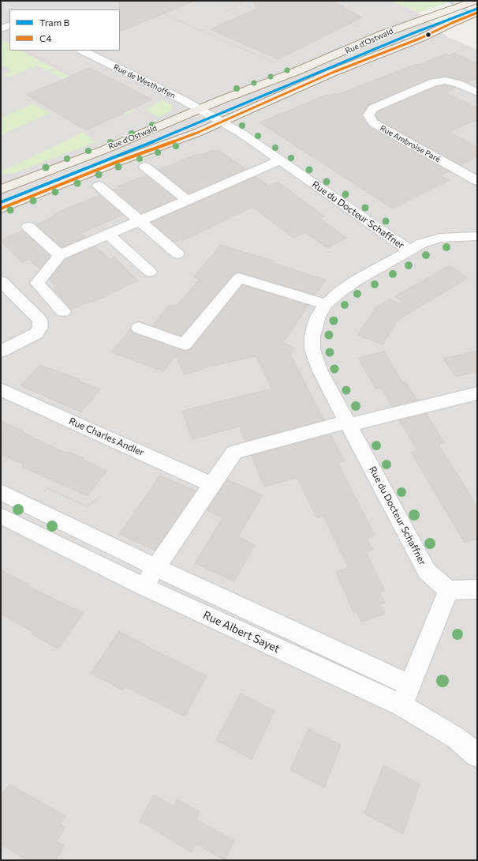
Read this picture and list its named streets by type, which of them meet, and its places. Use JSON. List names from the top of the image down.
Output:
{
  "streets": {
    "main road": ["Rue d'Ostwald"],
    "street": [
      "Rue de Westhoffen",
      "Rue Ambroise Paré",
      "Rue du Docteur Schaffner",
      "Rue Charles Andler",
      "Rue Albert Sayet"
    ]
  },
  "crossings": [
    ["Rue d'Ostwald", "Rue de Westhoffen"],
    ["Rue d'Ostwald", "Rue du Docteur Schaffner"],
    ["Rue de Westhoffen", "Rue du Docteur Schaffner"]
  ],
  "lines": ["tram line B", "transit line C4"],
  "legend": ["Tram B", "C4"]
}
